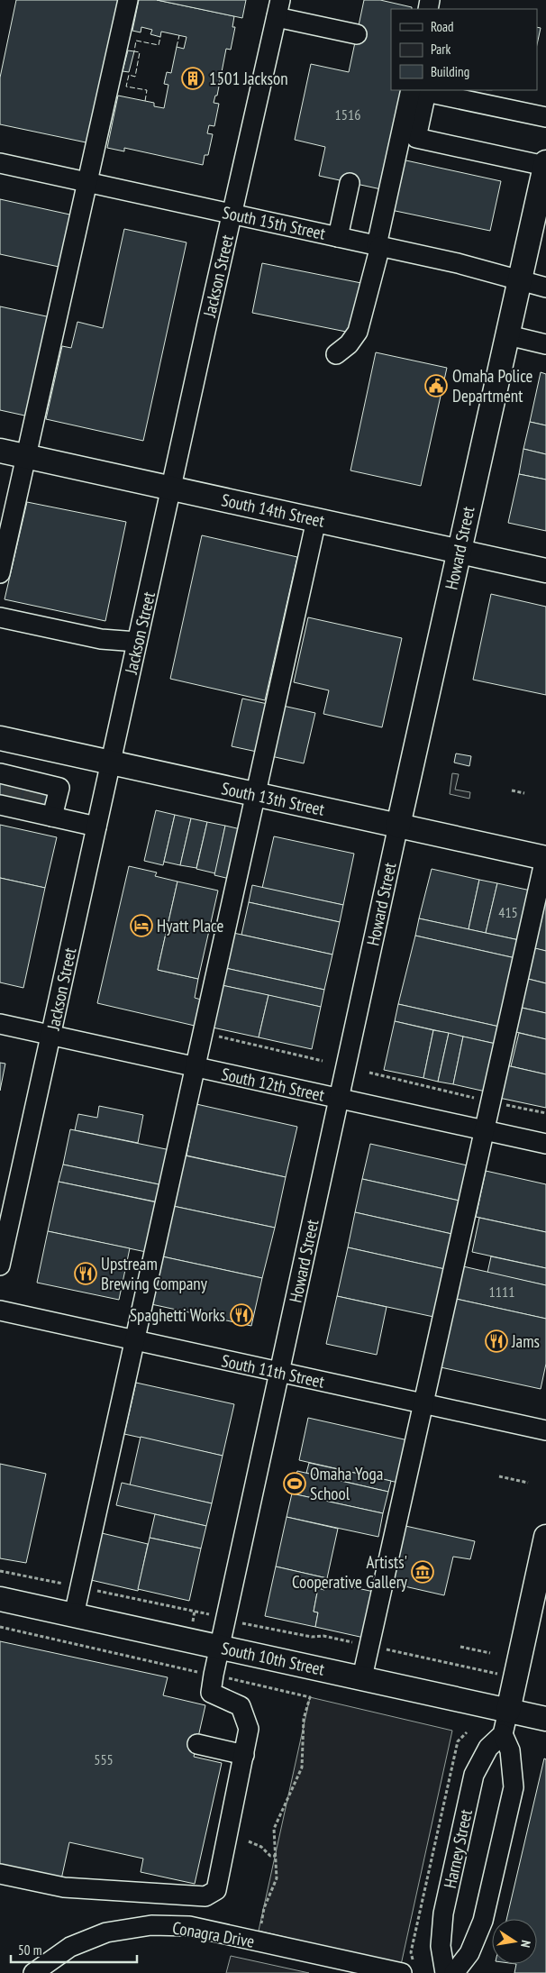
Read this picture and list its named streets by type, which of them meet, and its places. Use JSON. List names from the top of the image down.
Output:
{
  "streets": {
    "main road": [
      "South 14th Street",
      "Howard Street",
      "South 13th Street",
      "South 10th Street"
    ],
    "street": [
      "South 15th Street",
      "Jackson Street",
      "South 12th Street",
      "South 11th Street",
      "Harney Street",
      "Conagra Drive"
    ]
  },
  "crossings": [
    ["South 15th Street", "Jackson Street"],
    ["South 15th Street", "Howard Street"],
    ["Jackson Street", "South 14th Street"],
    ["Jackson Street", "South 13th Street"],
    ["Jackson Street", "South 12th Street"],
    ["South 14th Street", "Howard Street"],
    ["Howard Street", "South 13th Street"],
    ["Howard Street", "South 12th Street"],
    ["Howard Street", "South 11th Street"],
    ["Howard Street", "South 10th Street"]
  ],
  "places": {
    "building": ["1501 Jackson"],
    "public building": ["Omaha Police Department"],
    "hotel": ["Hyatt Place"],
    "restaurant": ["Upstream Brewing Company", "Spaghetti Works", "Jams"],
    "sports": ["Omaha Yoga School"],
    "museum": ["Artists' Cooperative Gallery"]
  },
  "house_numbers": [
    "1516",
    "415",
    "1111",
    "555"
  ],
  "legend": ["Road", "Park", "Building"],
  "scale_bar": "50 m",
  "north": "right"
}
